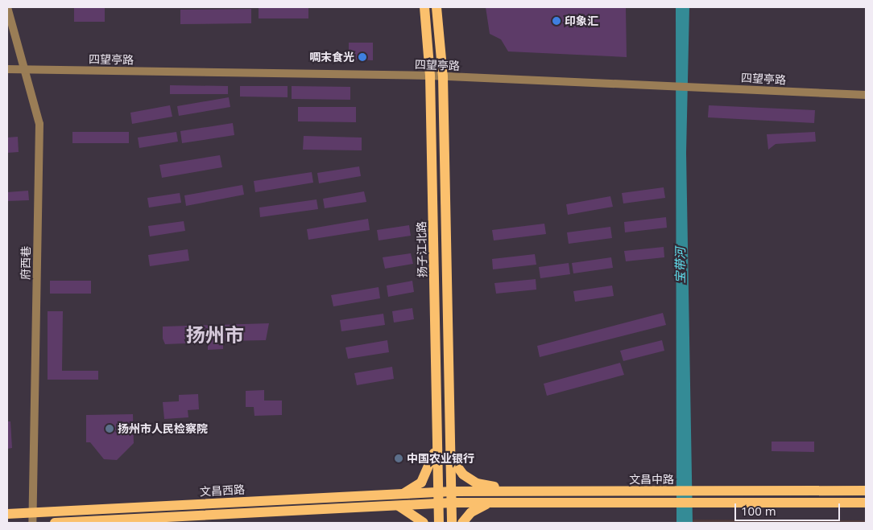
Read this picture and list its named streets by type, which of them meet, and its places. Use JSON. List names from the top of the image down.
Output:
{
  "streets": {
    "main road": ["扬子江北路", "文昌中路", "文昌西路"],
    "street": ["四望亭路", "府西巷"]
  },
  "crossings": [
    ["四望亭路", "扬子江北路"],
    ["四望亭路", "府西巷"],
    ["扬子江北路", "文昌中路"],
    ["扬子江北路", "文昌西路"],
    ["府西巷", "文昌西路"],
    ["文昌中路", "文昌西路"]
  ],
  "districts": ["扬州市"],
  "water": ["宝带河"],
  "places": [
    "印象汇",
    "啁末食光",
    "扬州市人民检察院",
    "中国农业银行"
  ],
  "scale_bar": "100 m"
}
